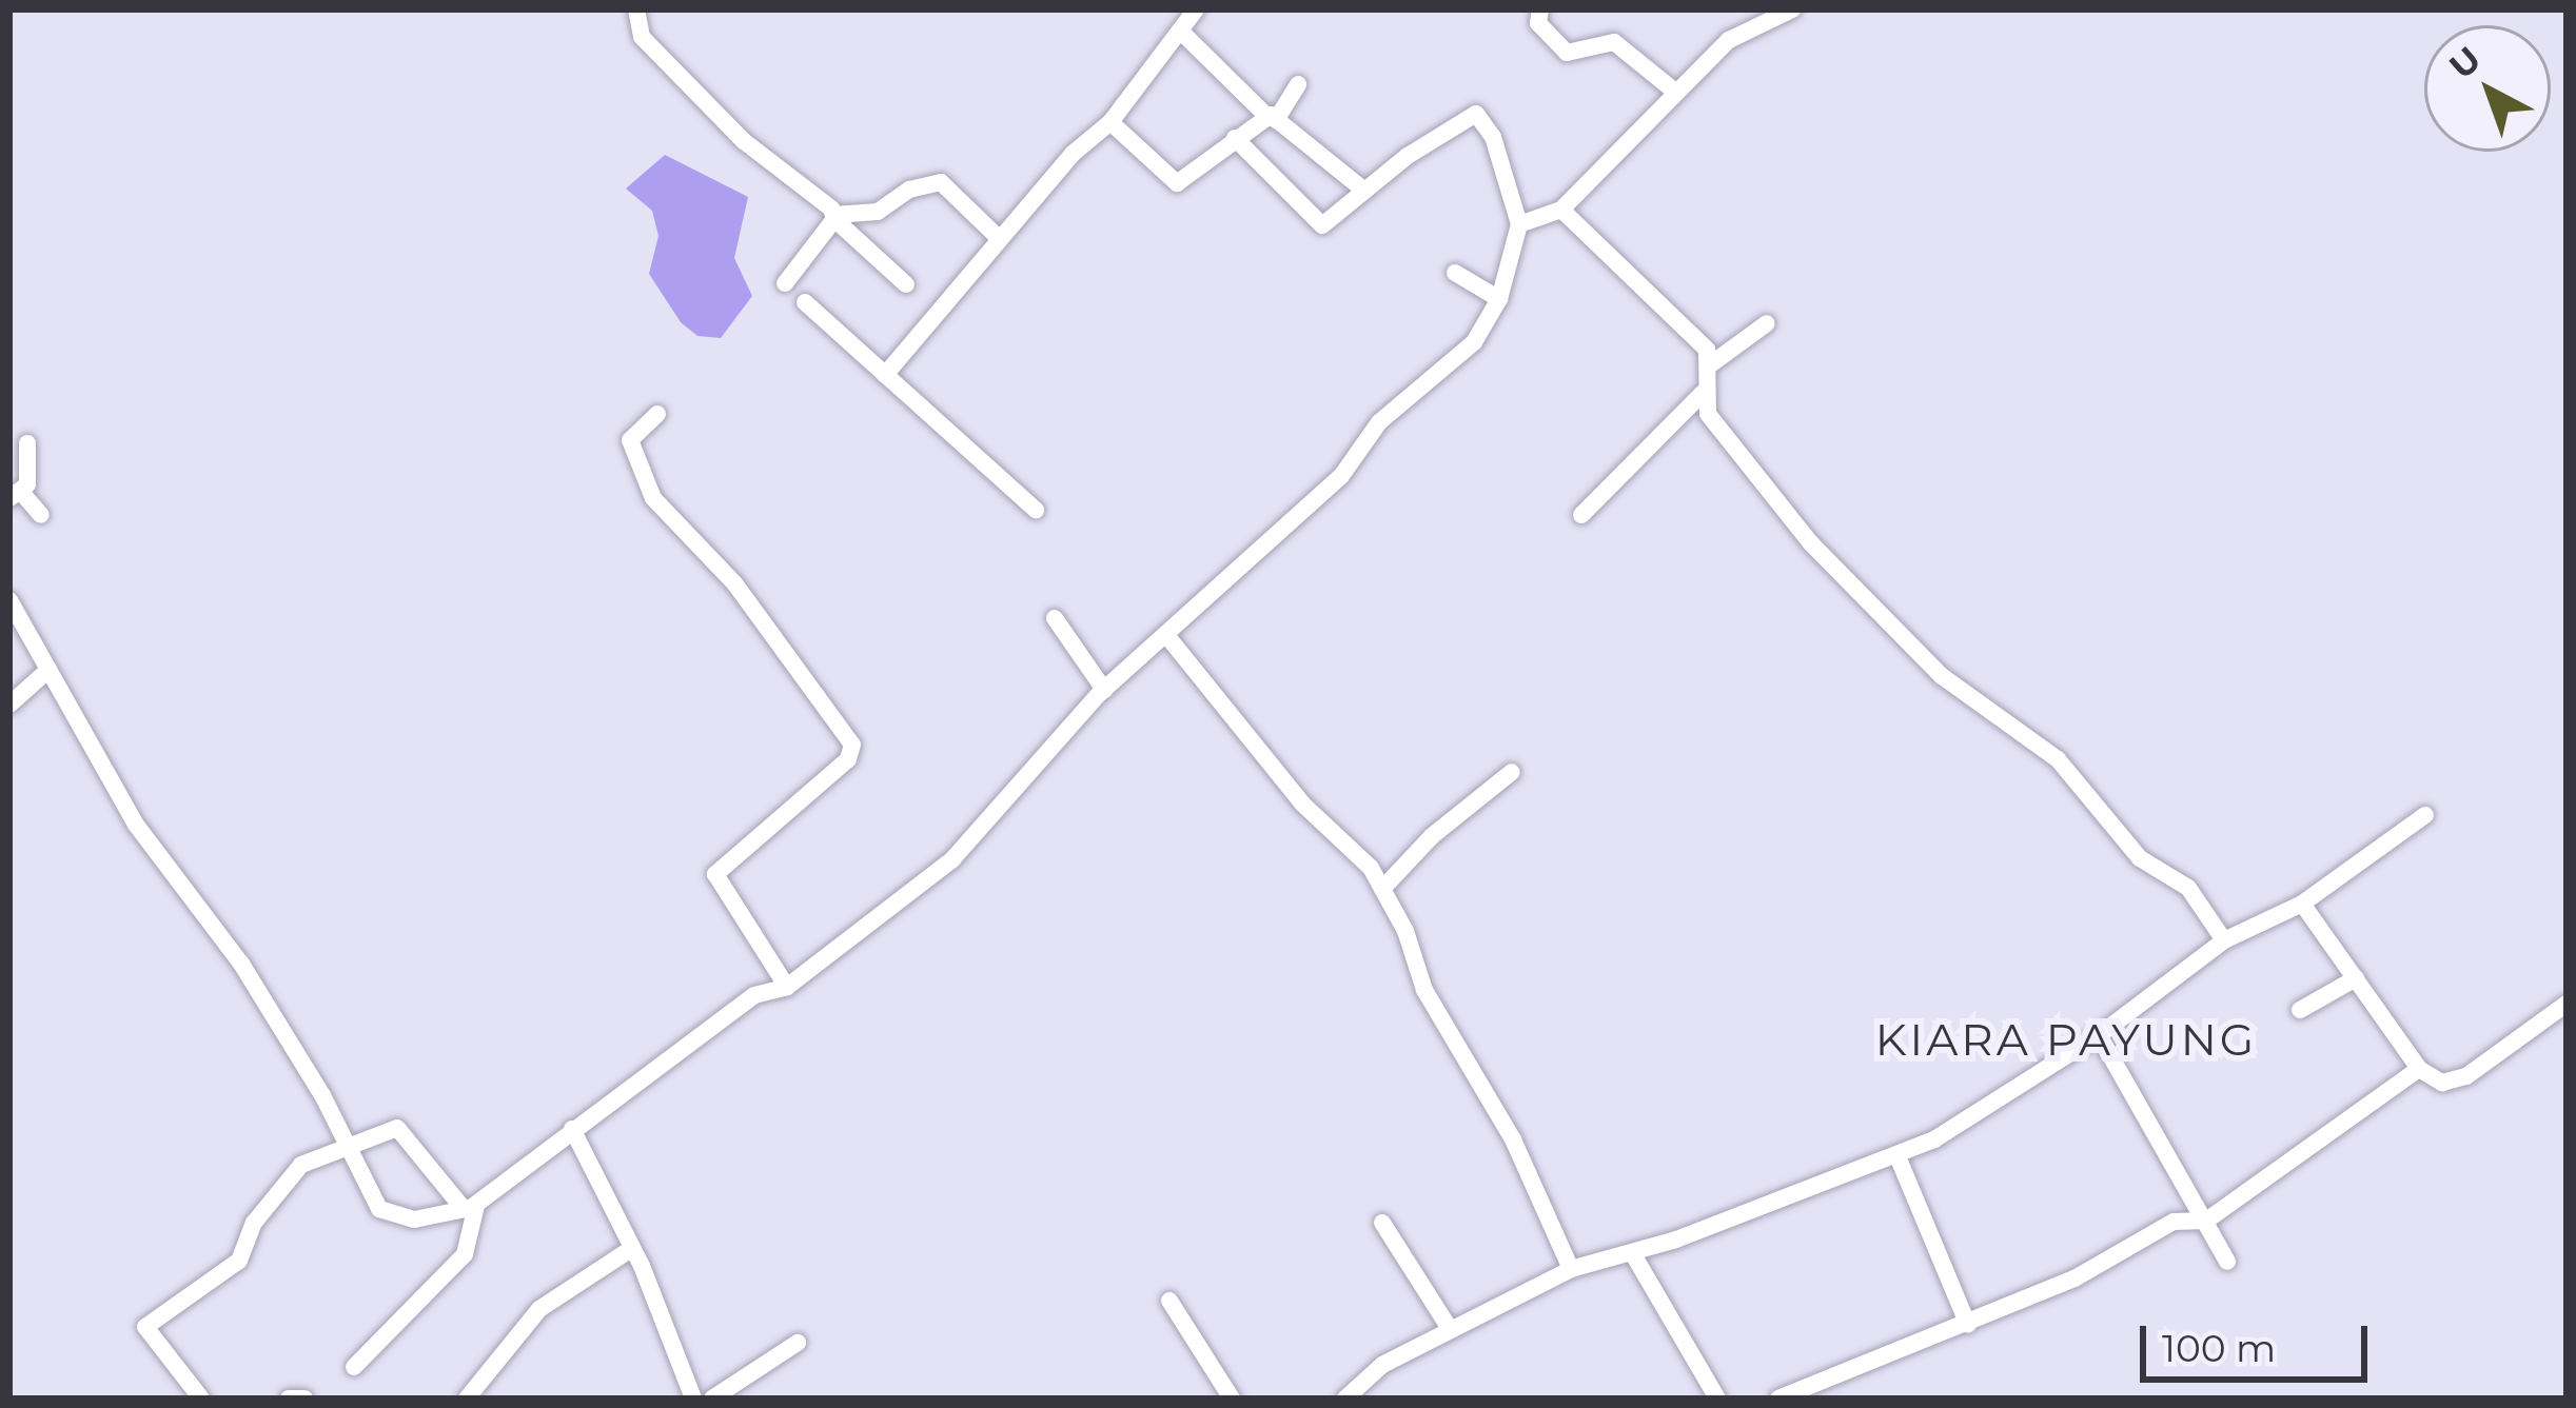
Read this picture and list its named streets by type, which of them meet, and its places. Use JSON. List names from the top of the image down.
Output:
{
  "districts": ["KIARA PAYUNG"],
  "scale_bar": "100 m",
  "north": "top left"
}
